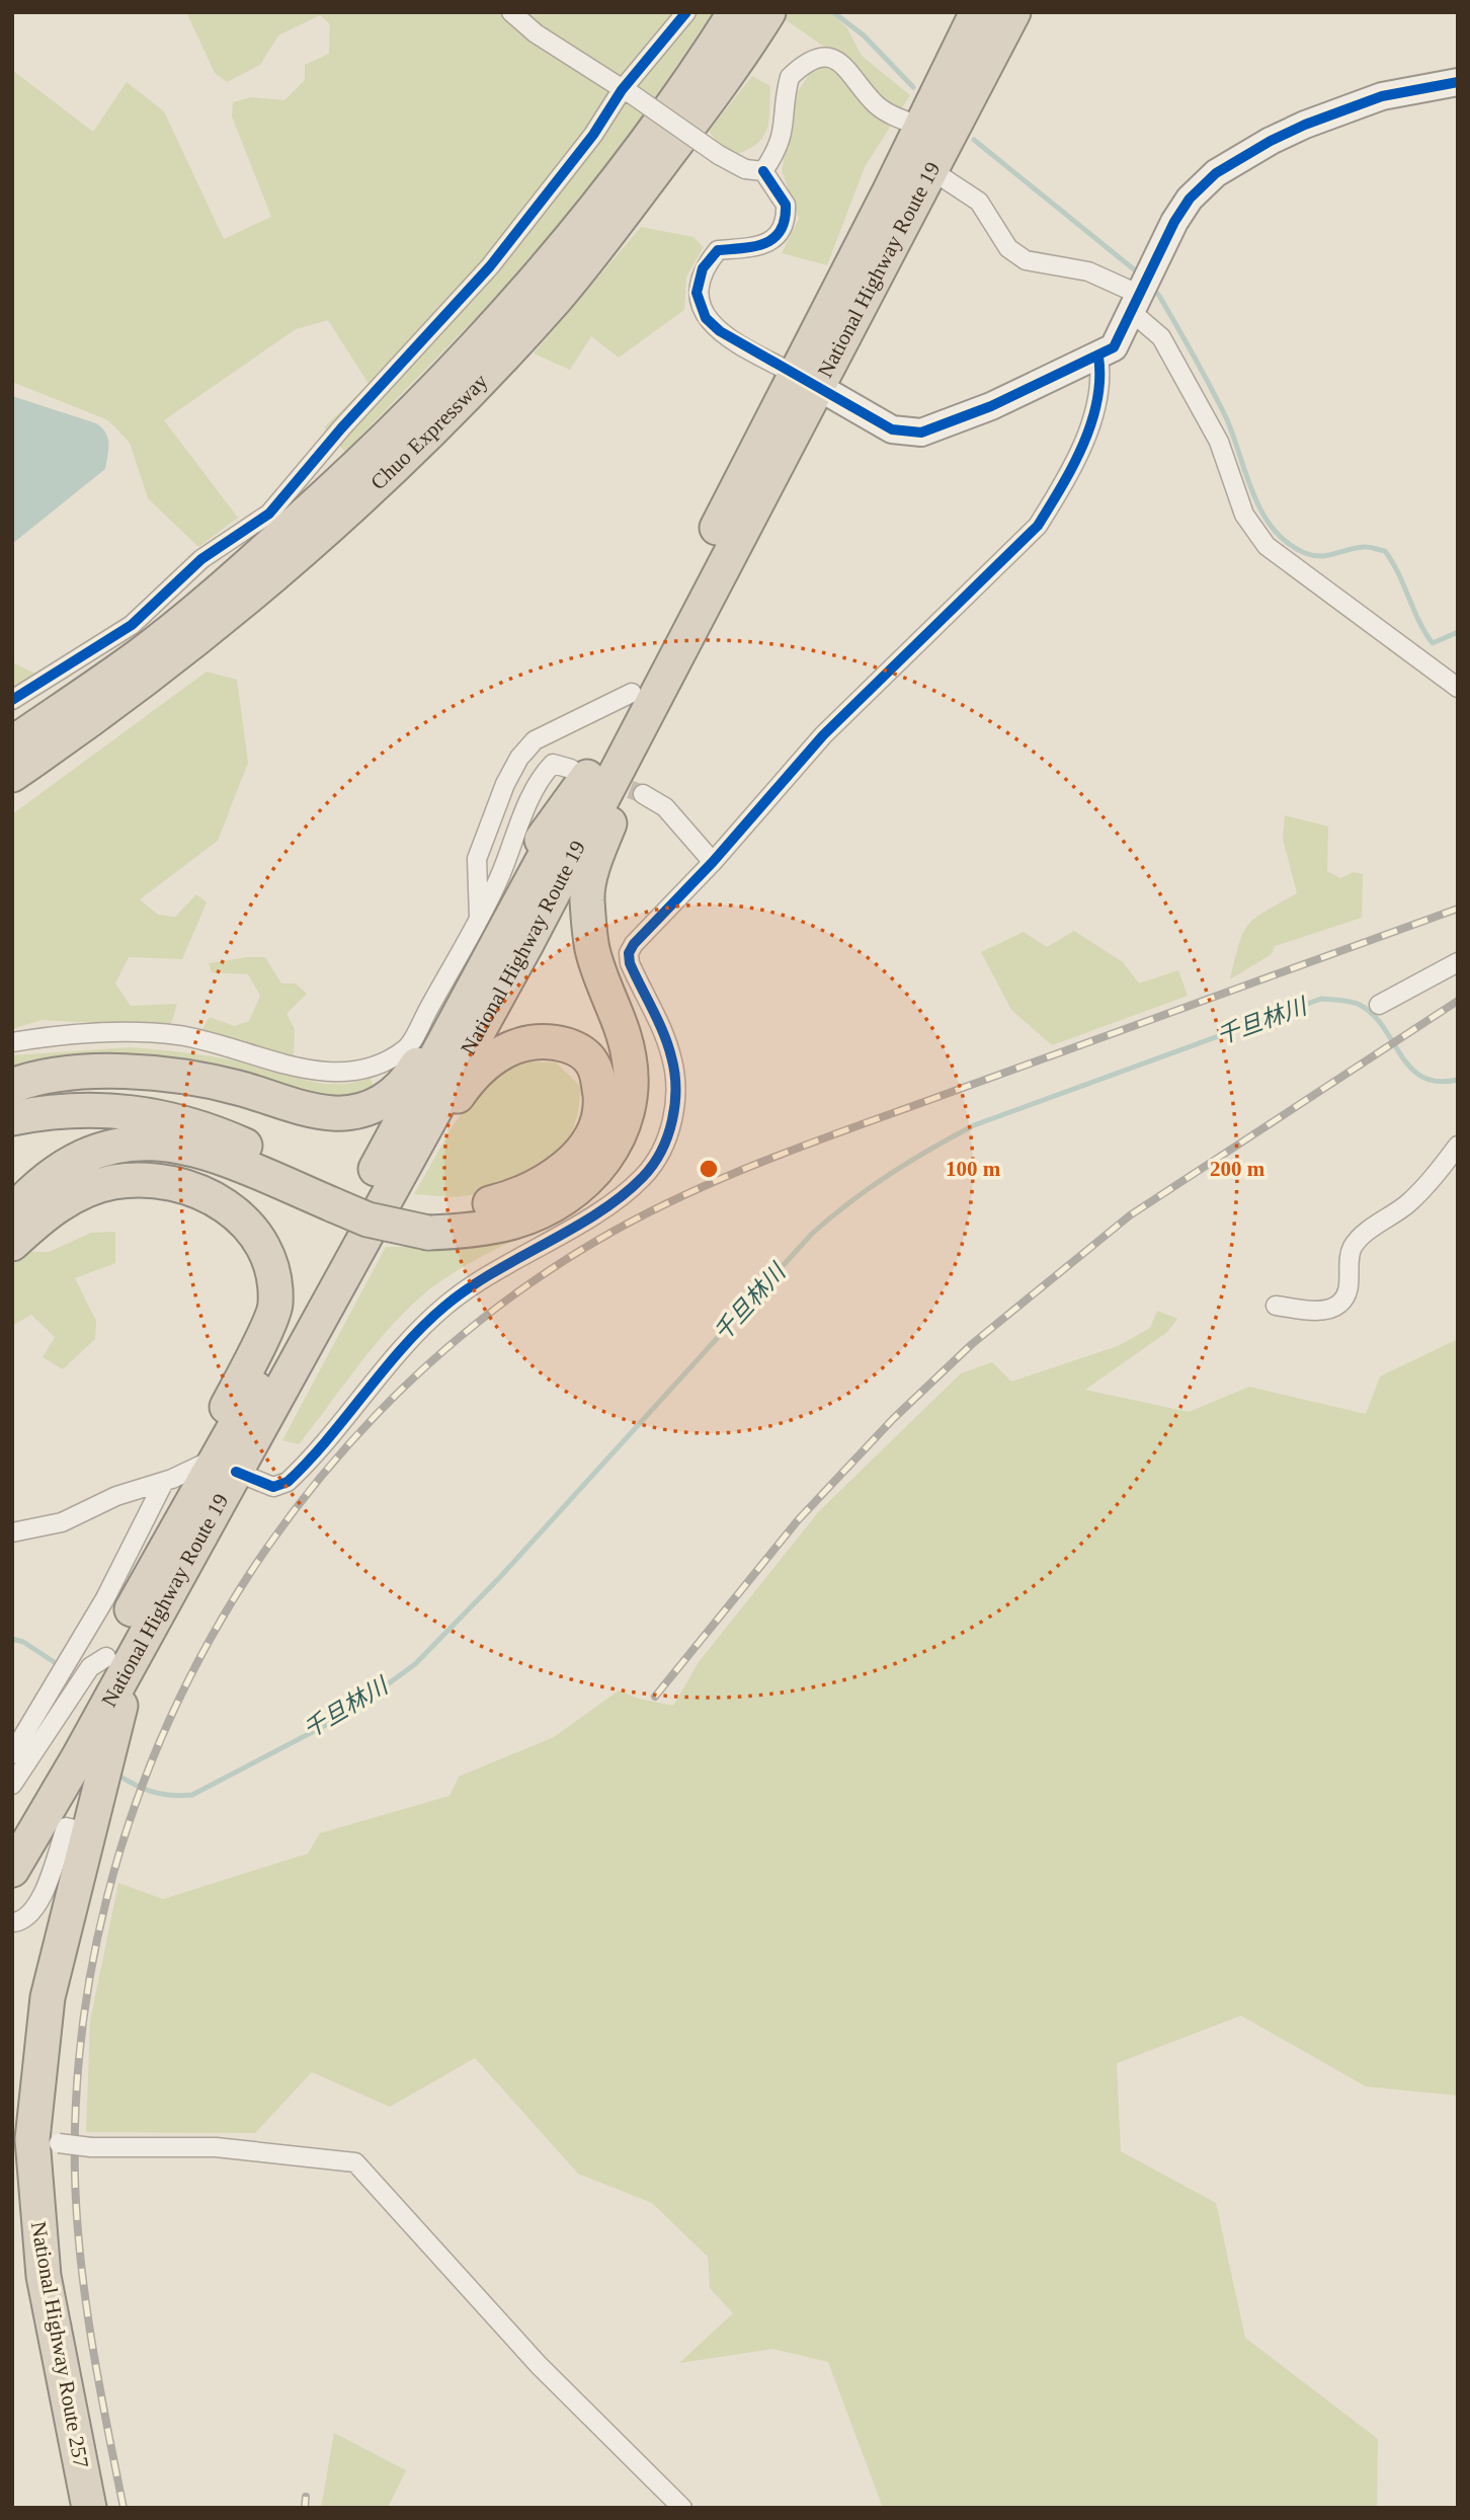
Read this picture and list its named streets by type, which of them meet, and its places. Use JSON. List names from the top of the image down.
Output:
{
  "streets": {
    "highway": ["National Highway Route 19", "Chuo Expressway", "National Highway Route 257"]
  },
  "crossings": [
    ["National Highway Route 19", "National Highway Route 257"]
  ],
  "water": ["千旦林川"],
  "rings": ["100 m", "200 m"]
}
